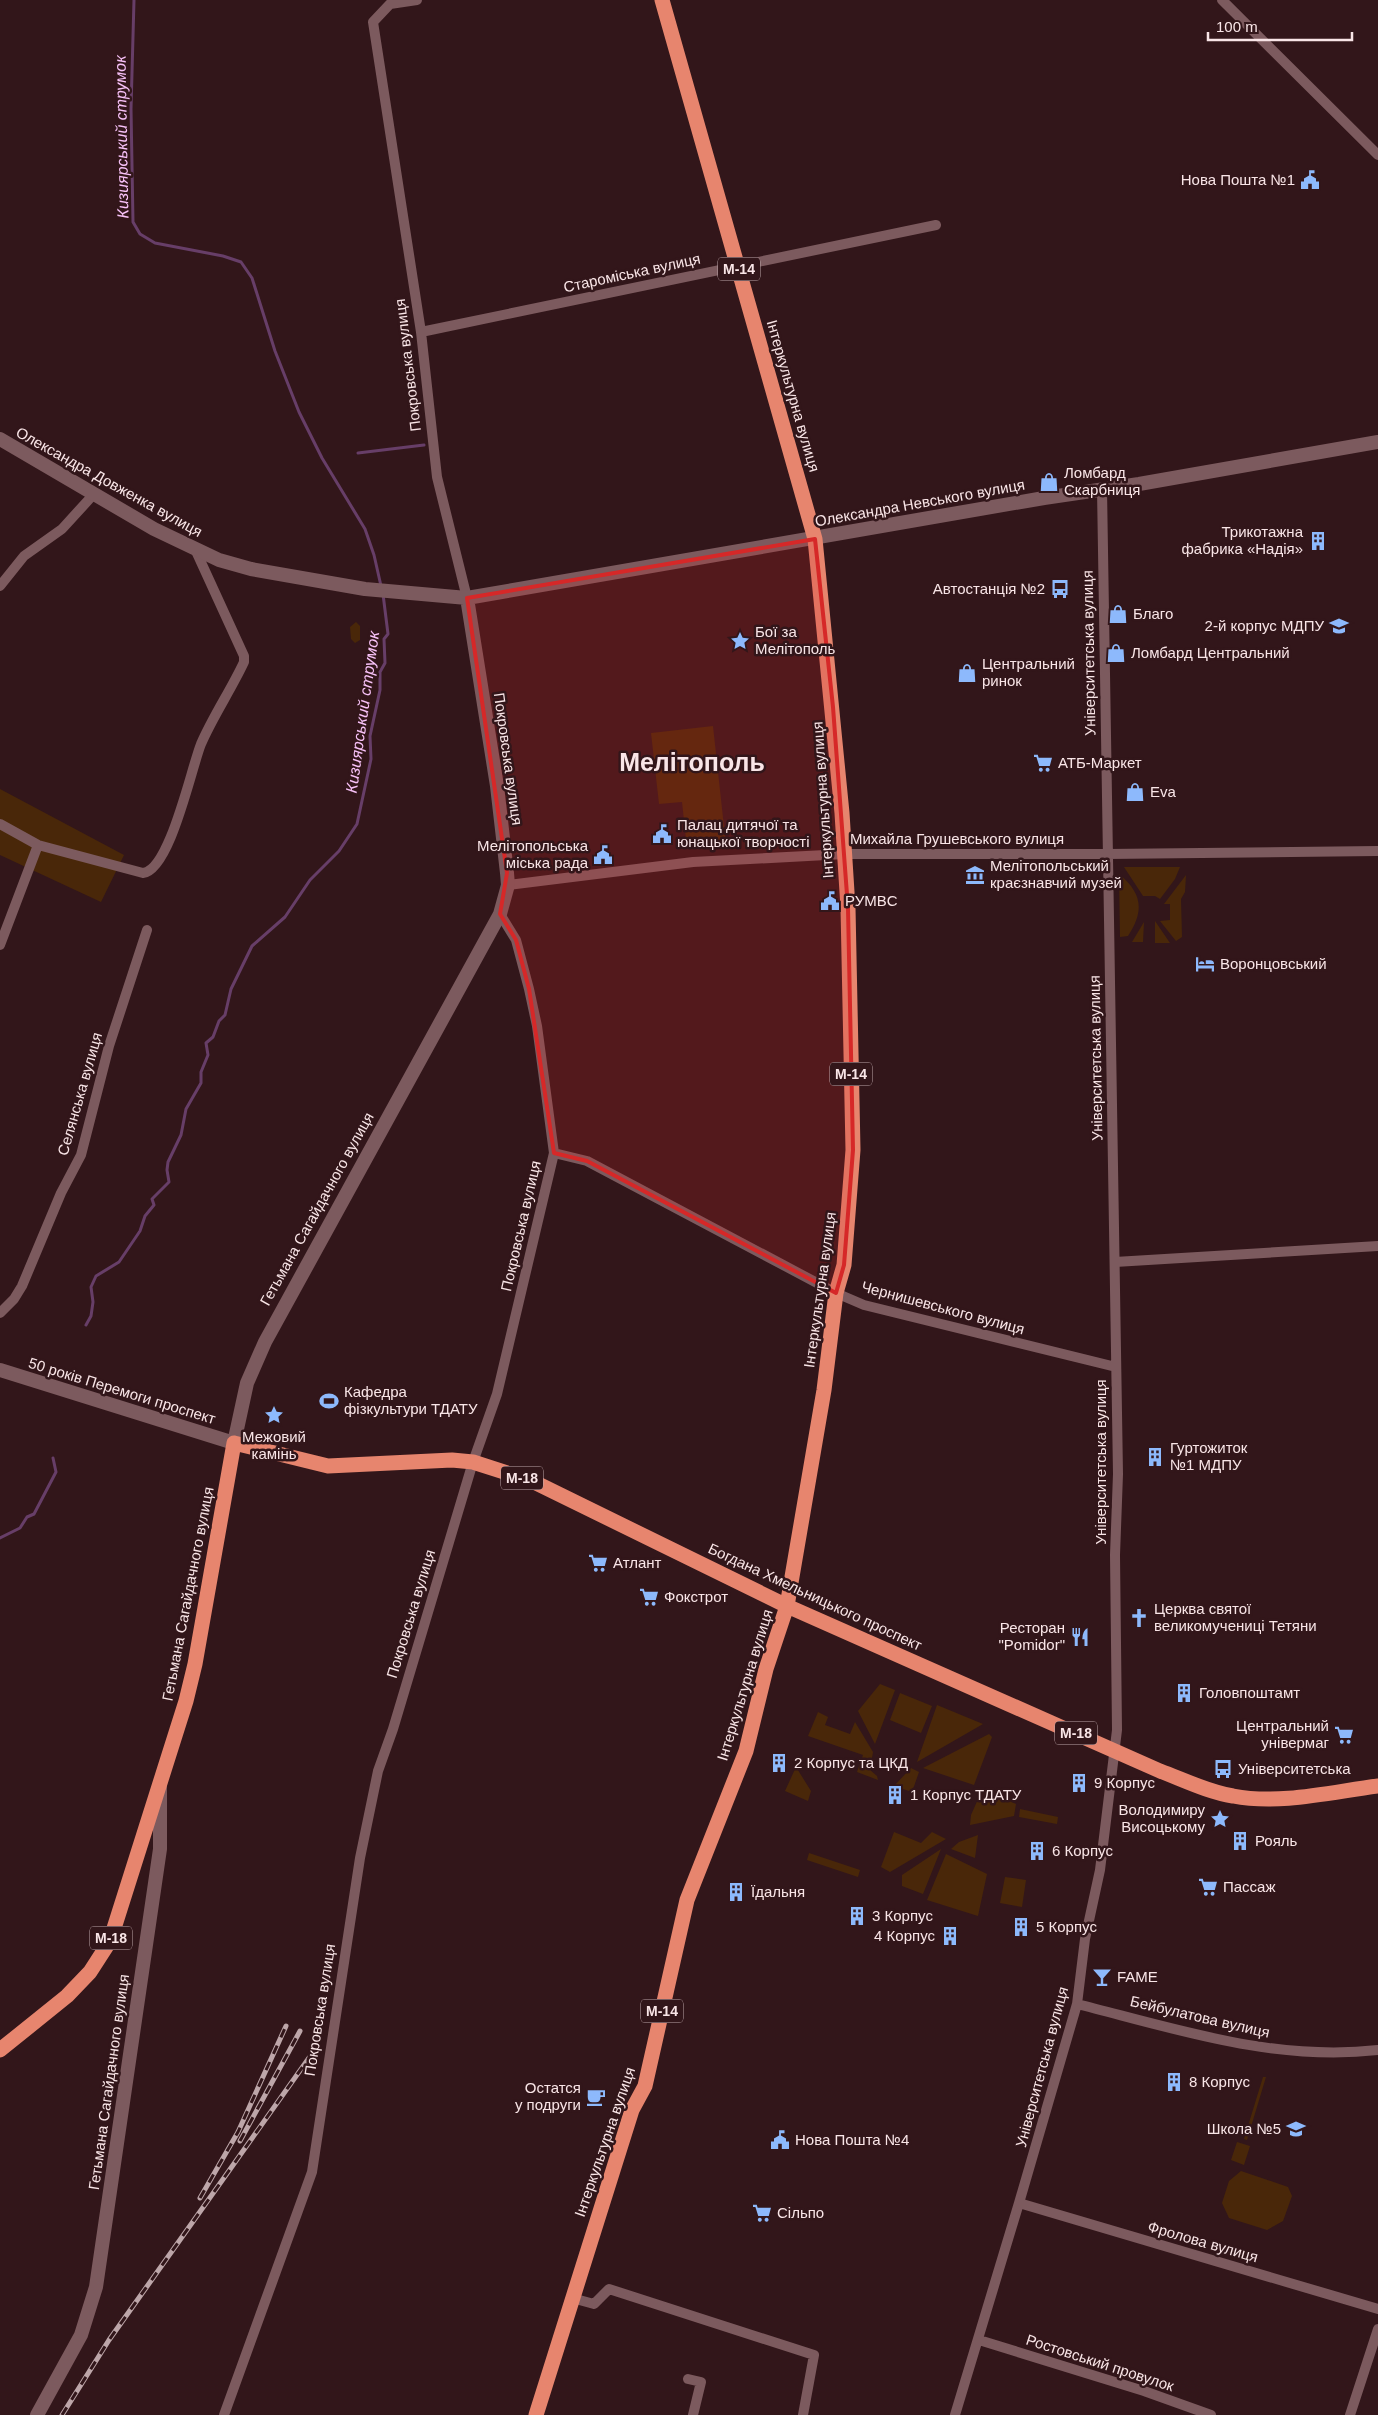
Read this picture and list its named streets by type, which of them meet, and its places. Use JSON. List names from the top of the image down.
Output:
{
  "streets": {
    "highway": [
      "М-14",
      "Інтеркультурна вулиця",
      "Гетьмана Сагайдачного вулиця",
      "М-18",
      "Богдана Хмельницького проспект"
    ],
    "main road": [
      "Покровська вулиця",
      "Олександра Довженка вулиця",
      "Олександра Невського вулиця",
      "50 років Перемоги проспект"
    ],
    "street": [
      "Староміська вулиця",
      "Університетська вулиця",
      "Михайла Грушевського вулиця",
      "Селянська вулиця",
      "Чернишевського вулиця",
      "Бейбулатова вулиця",
      "Фролова вулиця",
      "Ростовський провулок"
    ]
  },
  "crossings": [
    ["Староміська вулиця", "Покровська вулиця"],
    ["Староміська вулиця", "Інтеркультурна вулиця"],
    ["Покровська вулиця", "Олександра Довженка вулиця"],
    ["Покровська вулиця", "Олександра Невського вулиця"],
    ["Покровська вулиця", "Михайла Грушевського вулиця"],
    ["Покровська вулиця", "Гетьмана Сагайдачного вулиця"],
    ["Покровська вулиця", "Чернишевського вулиця"],
    ["Покровська вулиця", "Богдана Хмельницького проспект"],
    ["Інтеркультурна вулиця", "Олександра Невського вулиця"],
    ["Інтеркультурна вулиця", "Михайла Грушевського вулиця"],
    ["Інтеркультурна вулиця", "Чернишевського вулиця"],
    ["Інтеркультурна вулиця", "Богдана Хмельницького проспект"],
    ["Олександра Довженка вулиця", "Олександра Невського вулиця"],
    ["Олександра Невського вулиця", "Університетська вулиця"],
    ["Університетська вулиця", "Михайла Грушевського вулиця"],
    ["Університетська вулиця", "Чернишевського вулиця"],
    ["Університетська вулиця", "Богдана Хмельницького проспект"],
    ["Університетська вулиця", "Бейбулатова вулиця"],
    ["Університетська вулиця", "Фролова вулиця"],
    ["Університетська вулиця", "Ростовський провулок"],
    ["Гетьмана Сагайдачного вулиця", "50 років Перемоги проспект"],
    ["Гетьмана Сагайдачного вулиця", "М-18"],
    ["Гетьмана Сагайдачного вулиця", "Богдана Хмельницького проспект"],
    ["50 років Перемоги проспект", "Богдана Хмельницького проспект"]
  ],
  "districts": ["Мелітополь"],
  "water": ["Кизиярський струмок"],
  "places": {
    "public building": [
      "Нова Пошта №1",
      "Палац дитячої та юнацької творчості",
      "Мелітопольська міська рада",
      "РУМВC",
      "Нова Пошта №4"
    ],
    "shop": [
      "Ломбард Скарбниця",
      "Благо",
      "Ломбард Центральний",
      "Центральний ринок",
      "Eva"
    ],
    "building": [
      "Трикотажна фабрика «Надія»",
      "Гуртожиток №1 МДПУ",
      "Головпоштамт",
      "2 Корпус та ЦКД",
      "9 Корпус",
      "1 Корпус ТДАТУ",
      "Рояль",
      "6 Корпус",
      "Їдальня",
      "3 Корпус",
      "5 Корпус",
      "4 Корпус",
      "8 Корпус"
    ],
    "bus stop": ["Автостанція №2", "Університетська"],
    "school or university": ["2-й корпус МДПУ", "Школа №5"],
    "place": ["Бої за Мелітополь", "Межовий камінь", "Володимиру Висоцькому"],
    "supermarket": [
      "АТБ-Маркет",
      "Атлант",
      "Фокстрот",
      "Центральний універмаг",
      "Пассаж",
      "Сільпо"
    ],
    "museum": ["Мелітопольський краєзнавчий музей"],
    "hotel": ["Воронцовський"],
    "sports": ["Кафедра фізкультури ТДАТУ"],
    "church": ["Церква святої великомучениці Тетяни"],
    "restaurant": ["Ресторан \"Pomidor\""],
    "bar": ["FAME"],
    "cafe": ["Остатся у подруги"]
  },
  "scale_bar": "100 m"
}
